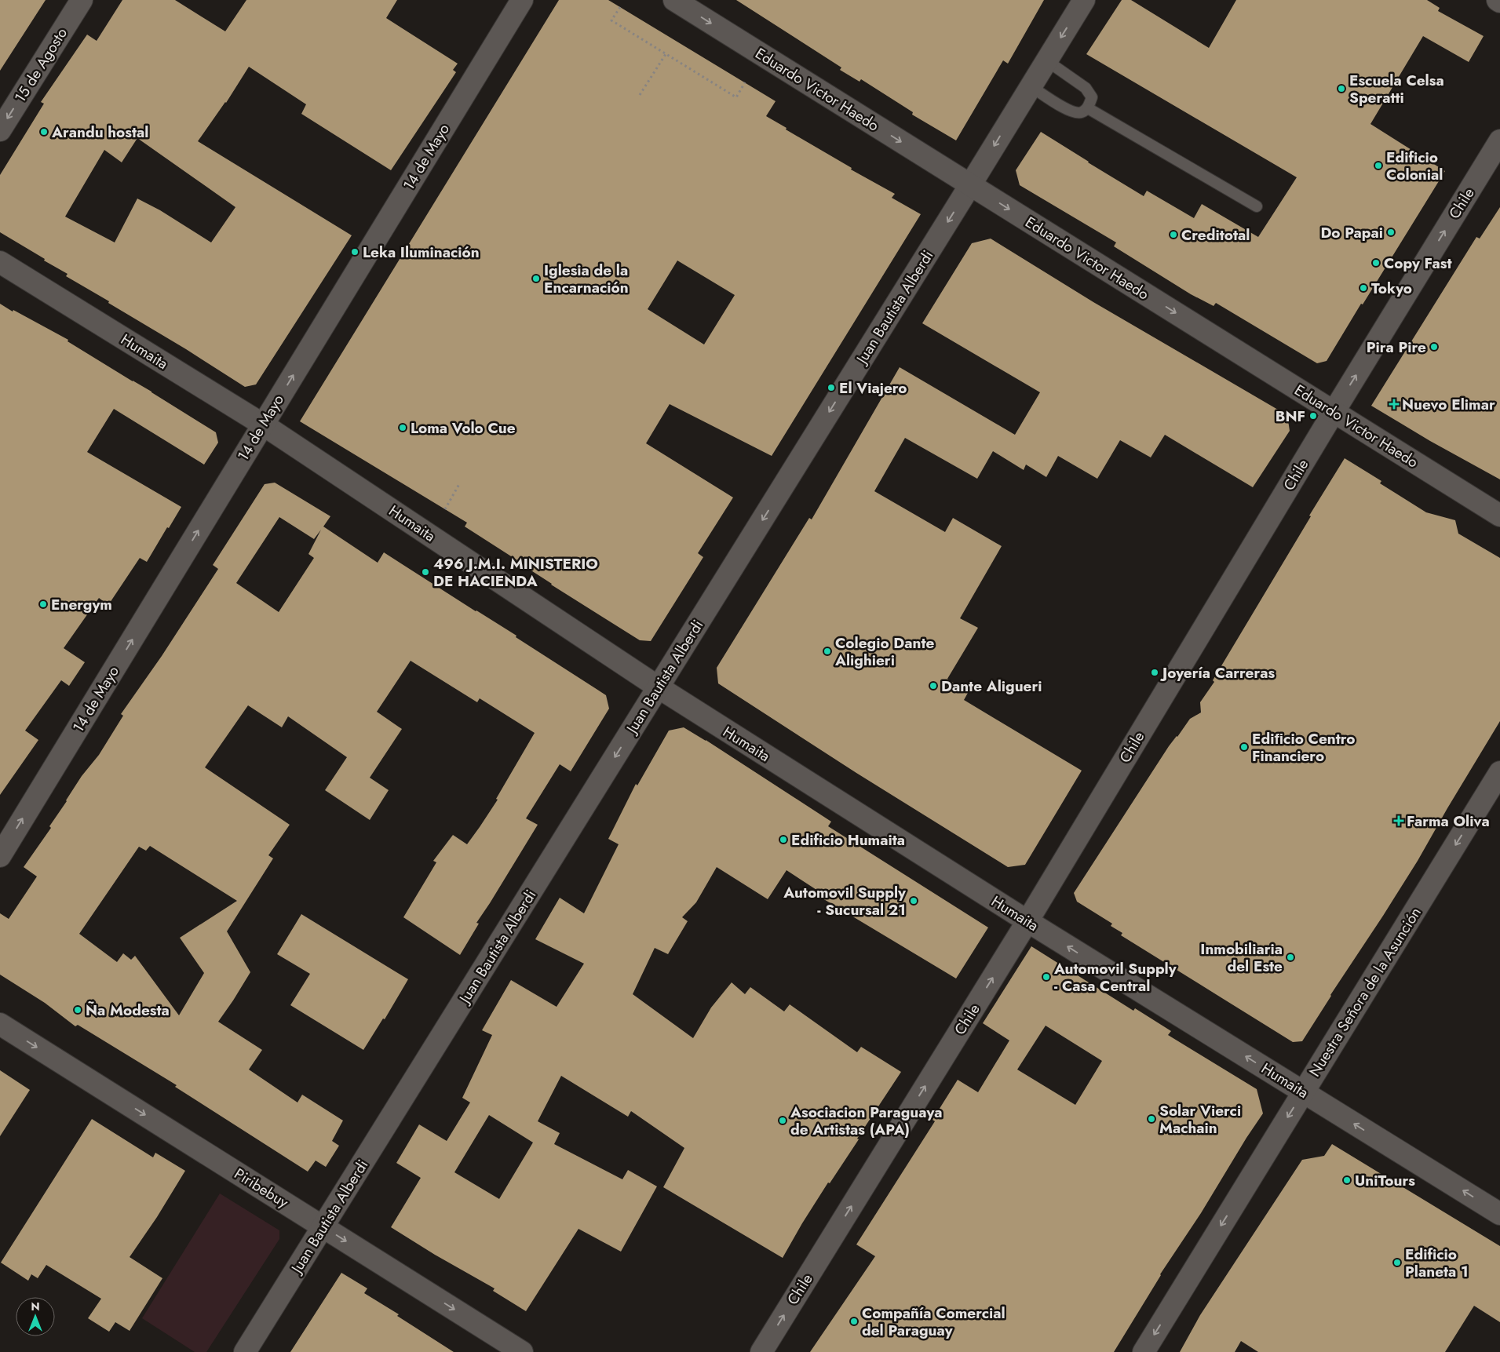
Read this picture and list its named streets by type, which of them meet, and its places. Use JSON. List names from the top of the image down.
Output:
{
  "streets": {
    "street": [
      "15 de Agosto",
      "Eduardo Victor Haedo",
      "14 de Mayo",
      "Chile",
      "Juan Bautista Alberdi",
      "Humaita",
      "Nuestra Señora de la Asunción",
      "Piribebuy"
    ]
  },
  "crossings": [
    ["Eduardo Victor Haedo", "Chile"],
    ["Eduardo Victor Haedo", "Juan Bautista Alberdi"],
    ["14 de Mayo", "Humaita"],
    ["Chile", "Humaita"],
    ["Juan Bautista Alberdi", "Humaita"],
    ["Juan Bautista Alberdi", "Piribebuy"],
    ["Humaita", "Nuestra Señora de la Asunción"]
  ],
  "one_way": [
    "15 de Agosto",
    "Eduardo Victor Haedo",
    "14 de Mayo",
    "Chile",
    "Juan Bautista Alberdi",
    "Nuestra Señora de la Asunción",
    "Piribebuy"
  ],
  "places": {
    "other": [
      "Escuela Celsa Speratti",
      "Arandu hostal",
      "Edificio Colonial",
      "Do Papai",
      "Creditotal",
      "Leka Iluminación",
      "Copy Fast",
      "Iglesia de la Encarnación",
      "Tokyo",
      "Pira Pire",
      "El Viajero",
      "BNF",
      "Loma Volo Cue",
      "496 J.M.I. MINISTERIO DE HACIENDA",
      "Energym",
      "Colegio Dante Alighieri",
      "Joyería Carreras",
      "Dante Aligueri",
      "Ediﬁcio Centro Financiero",
      "Edificio Humaita",
      "Automovil Supply - Sucursal 21",
      "Inmobiliaria del Este",
      "Automovil Supply - Casa Central",
      "Ña Modesta",
      "Solar Vierci Machain",
      "Asociacion Paraguaya de Artistas (APA)",
      "UniTours",
      "Edificio Planeta 1",
      "Compañía Comercial del Paraguay"
    ],
    "health": ["Nuevo Elimar", "Farma Oliva"]
  },
  "north": "top"
}
